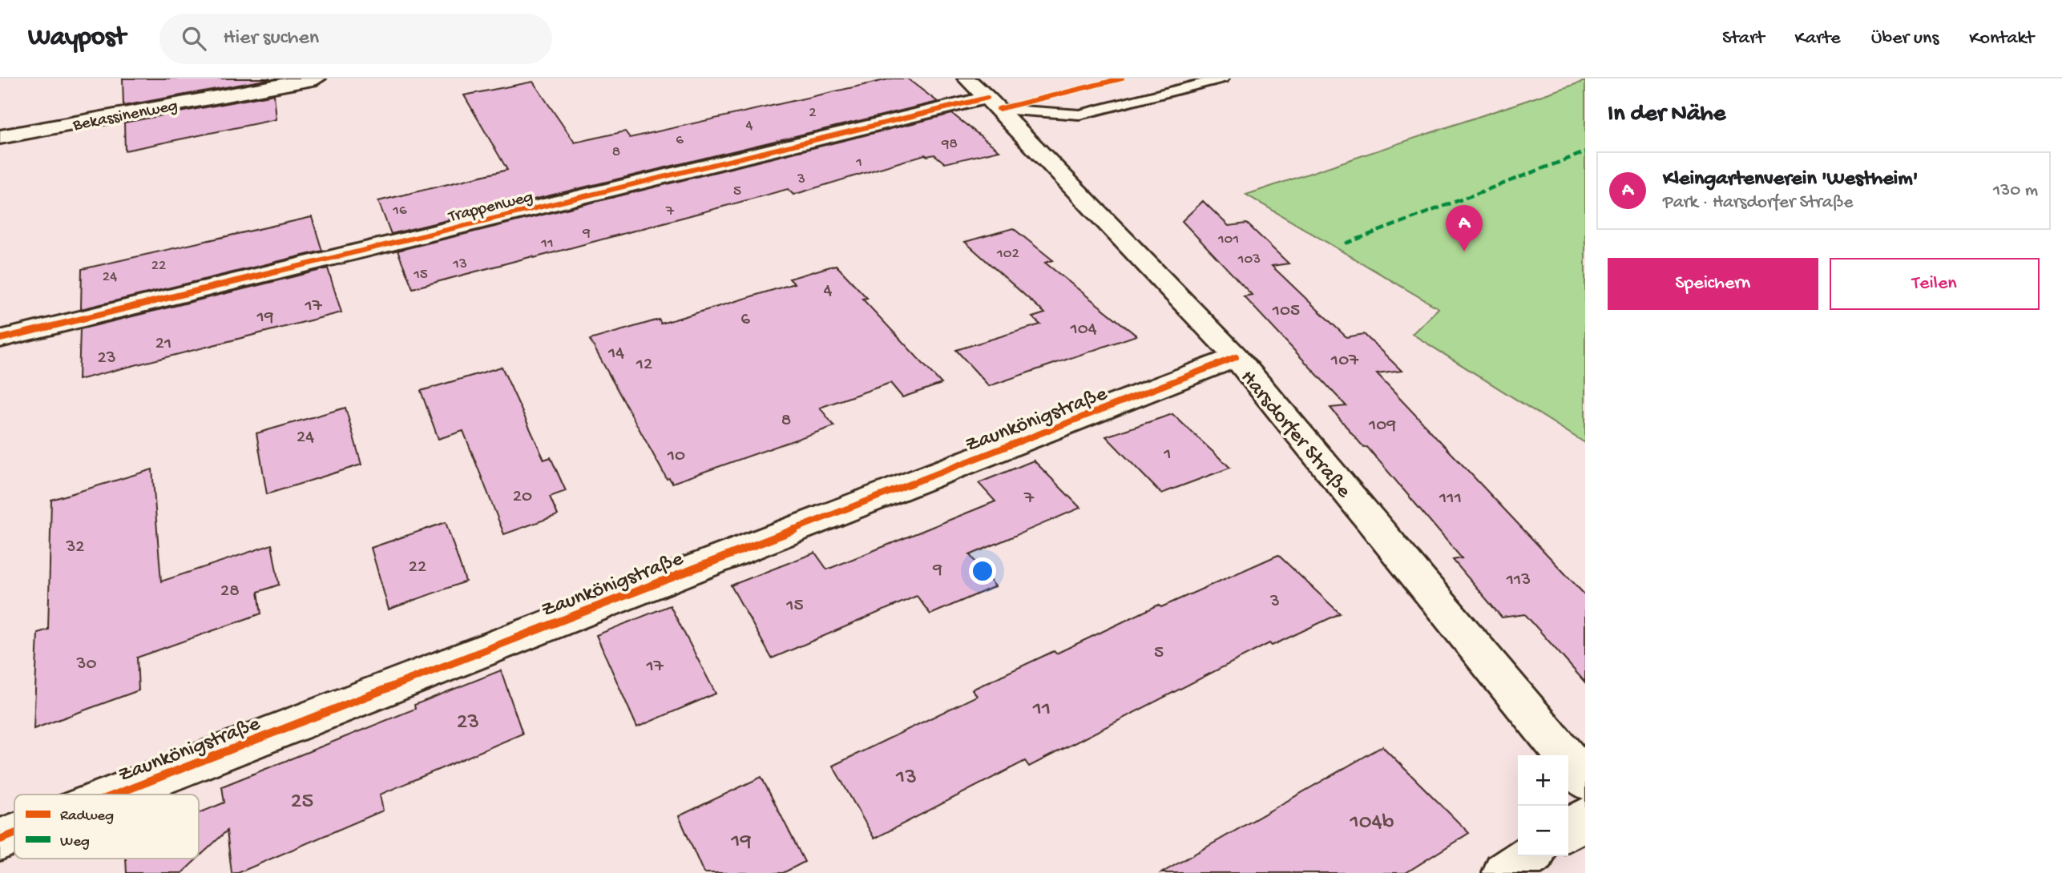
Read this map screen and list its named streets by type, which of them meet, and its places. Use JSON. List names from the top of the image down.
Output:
{
  "streets": {
    "street": [
      "Bekassinenweg",
      "Trappenweg",
      "Zaunkönigstraße",
      "Harsdorfer Straße"
    ]
  },
  "crossings": [
    ["Trappenweg", "Harsdorfer Straße"],
    ["Zaunkönigstraße", "Harsdorfer Straße"]
  ],
  "house_numbers": [
    "2",
    "4",
    "6",
    "98",
    "8",
    "1",
    "3",
    "5",
    "16",
    "7",
    "9",
    "101",
    "11",
    "102",
    "103",
    "13",
    "22",
    "15",
    "24",
    "4",
    "17",
    "105",
    "19",
    "6",
    "104",
    "21",
    "14",
    "23",
    "107",
    "12",
    "8",
    "109",
    "24",
    "1",
    "10",
    "20",
    "7",
    "111",
    "32",
    "22",
    "9",
    "113",
    "28",
    "3",
    "15",
    "5",
    "30",
    "17",
    "11",
    "23",
    "13",
    "25",
    "104b",
    "19"
  ],
  "legend": ["Radweg", "Weg"],
  "page": {
    "header": "Waypost",
    "search": "Hier suchen",
    "nav": [
      "Start",
      "Karte",
      "Über uns",
      "Kontakt"
    ],
    "heading": "In der Nähe",
    "list": [
      {
        "mark": "A",
        "name": "Kleingartenverein 'Westheim'",
        "note": "Park · Harsdorfer Straße",
        "value": "130 m"
      }
    ],
    "pins": "A",
    "buttons": ["Speichern", "Teilen"],
    "map_buttons": ["+", "−"]
  }
}
